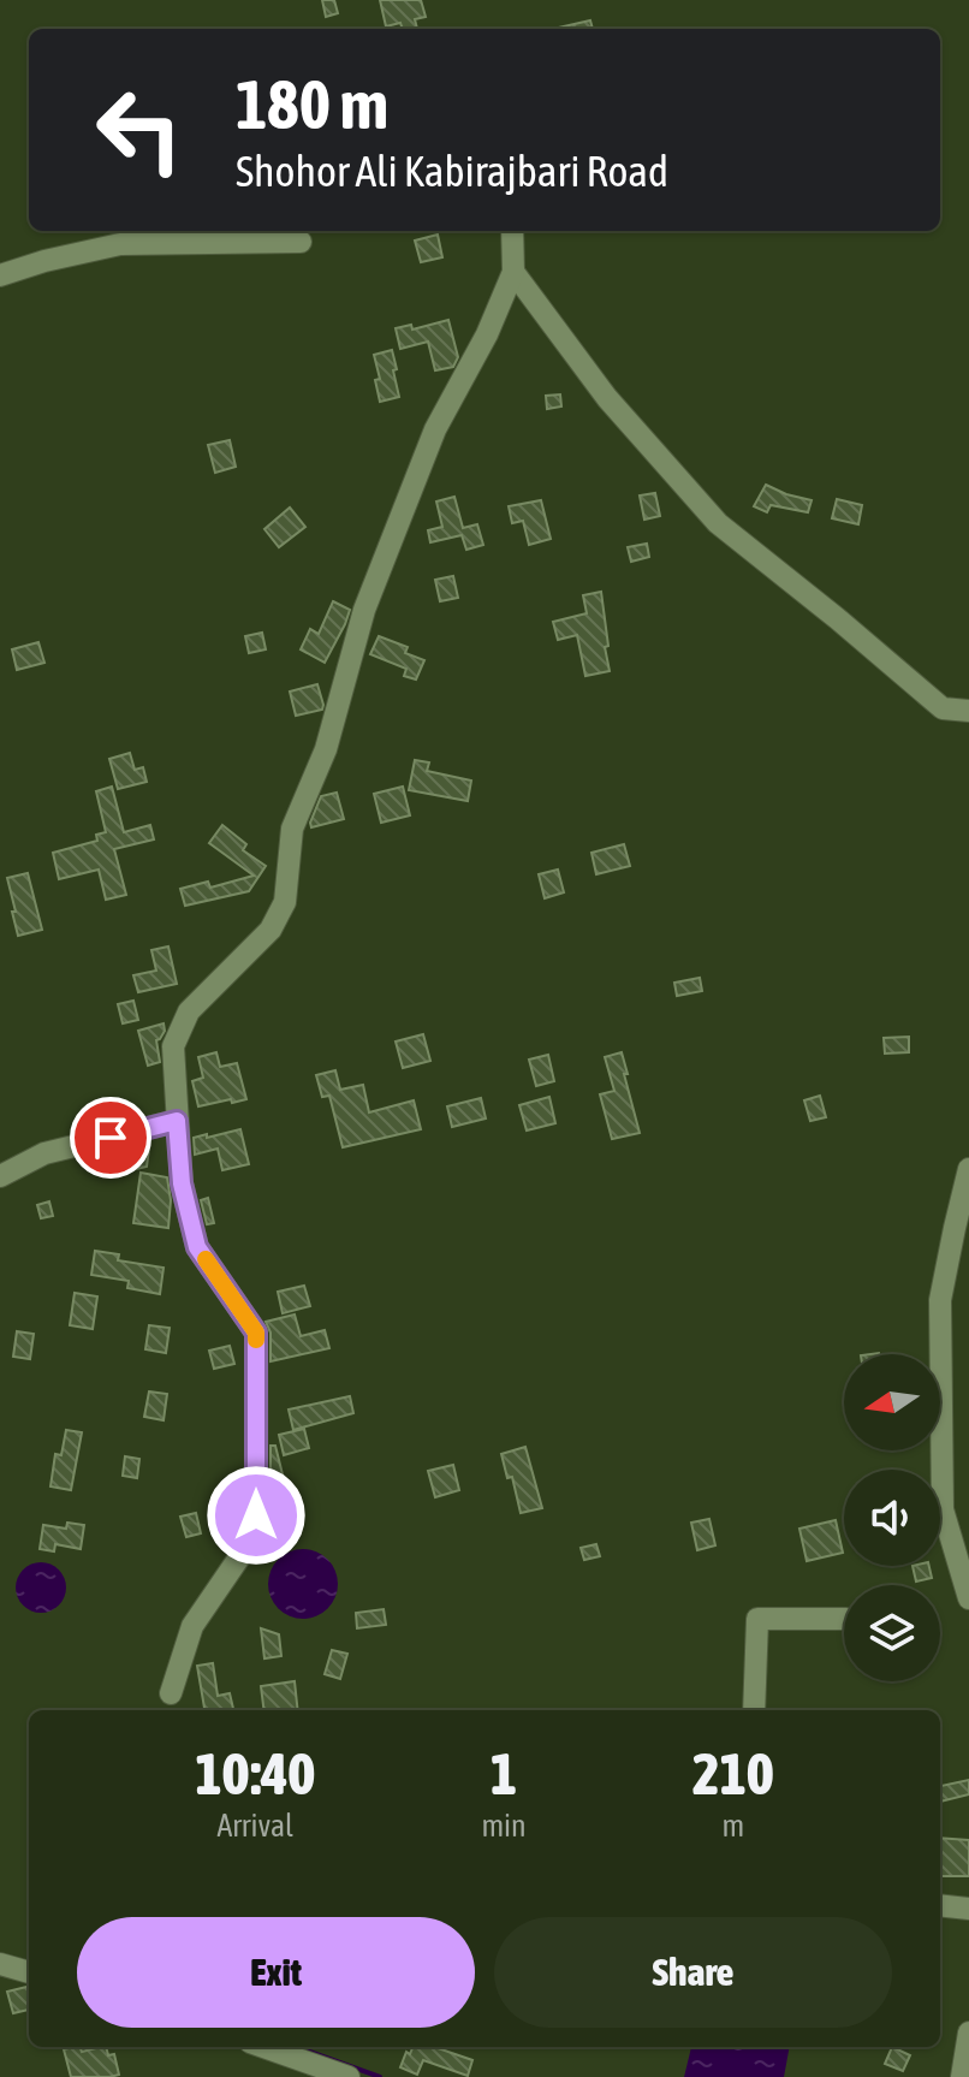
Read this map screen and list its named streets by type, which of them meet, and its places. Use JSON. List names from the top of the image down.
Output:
{
  "north": "left",
  "page": {
    "turn": ["180 m", "Shohor Ali Kabirajbari Road"],
    "eta": [
      "10:40",
      "Arrival",
      "1",
      "min",
      "210",
      "m"
    ],
    "buttons": ["Exit", "Share"]
  }
}
